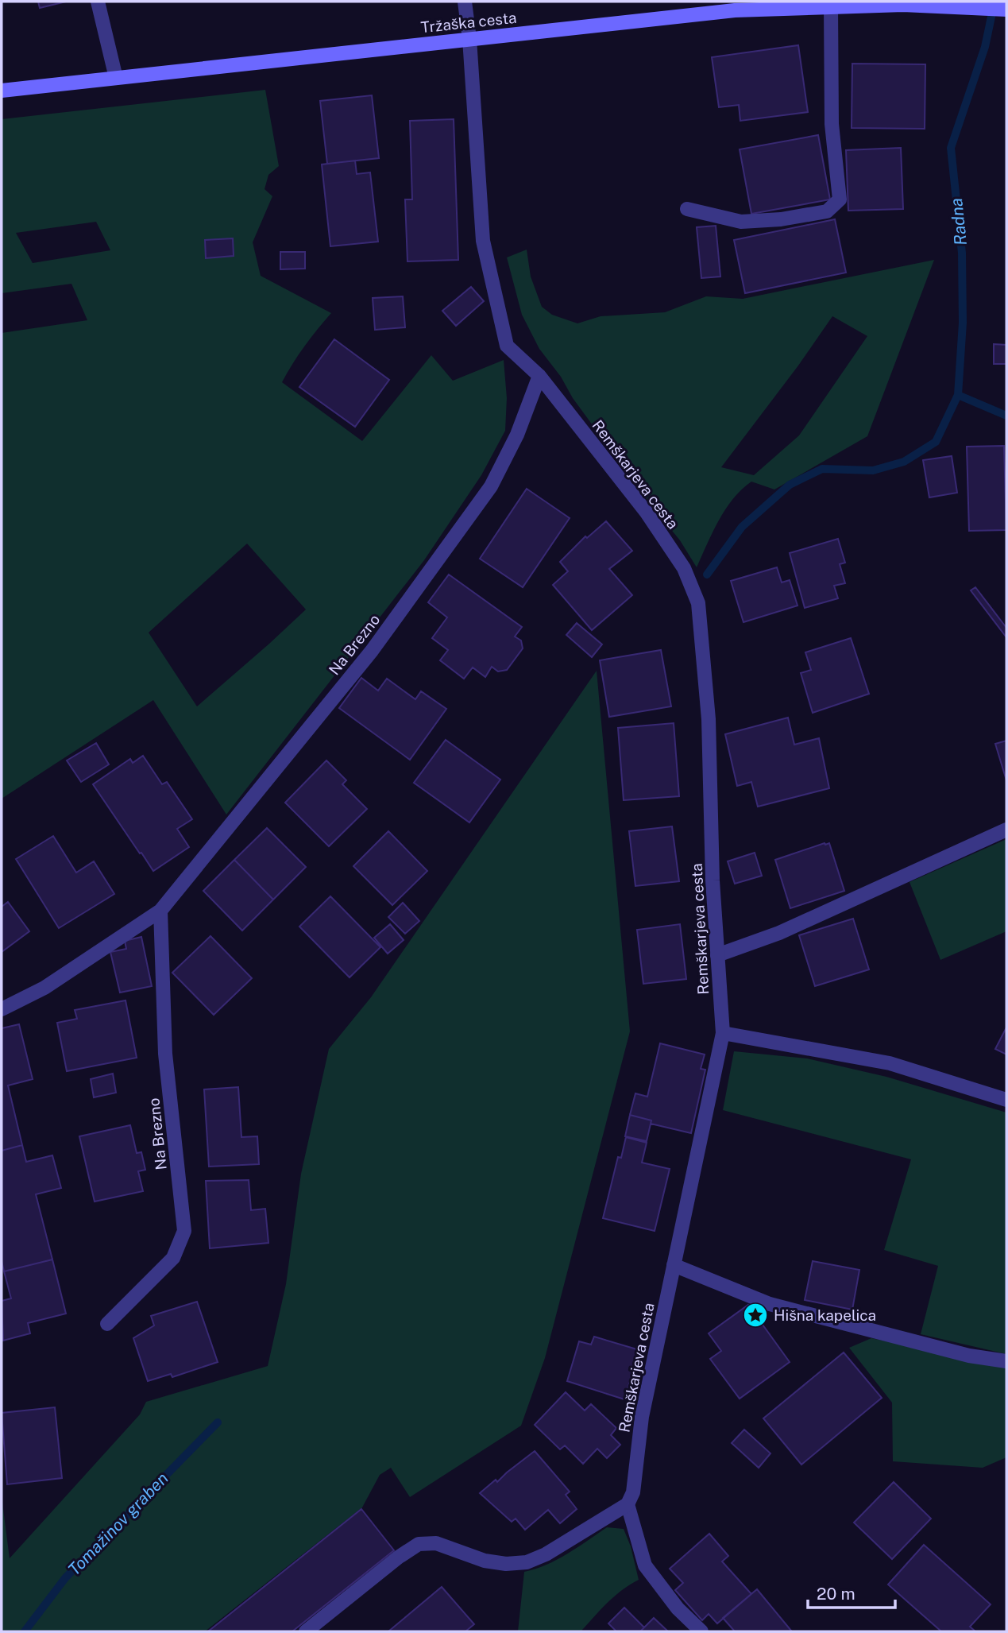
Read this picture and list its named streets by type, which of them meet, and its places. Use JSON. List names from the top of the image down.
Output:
{
  "streets": {
    "main road": ["Tržaška cesta"],
    "street": ["Remškarjeva cesta", "Na Brezno"]
  },
  "crossings": [
    ["Tržaška cesta", "Remškarjeva cesta"],
    ["Remškarjeva cesta", "Na Brezno"]
  ],
  "water": ["Radna", "Tomažinov graben"],
  "places": {
    "place": ["Hišna kapelica"]
  },
  "scale_bar": "20 m"
}
